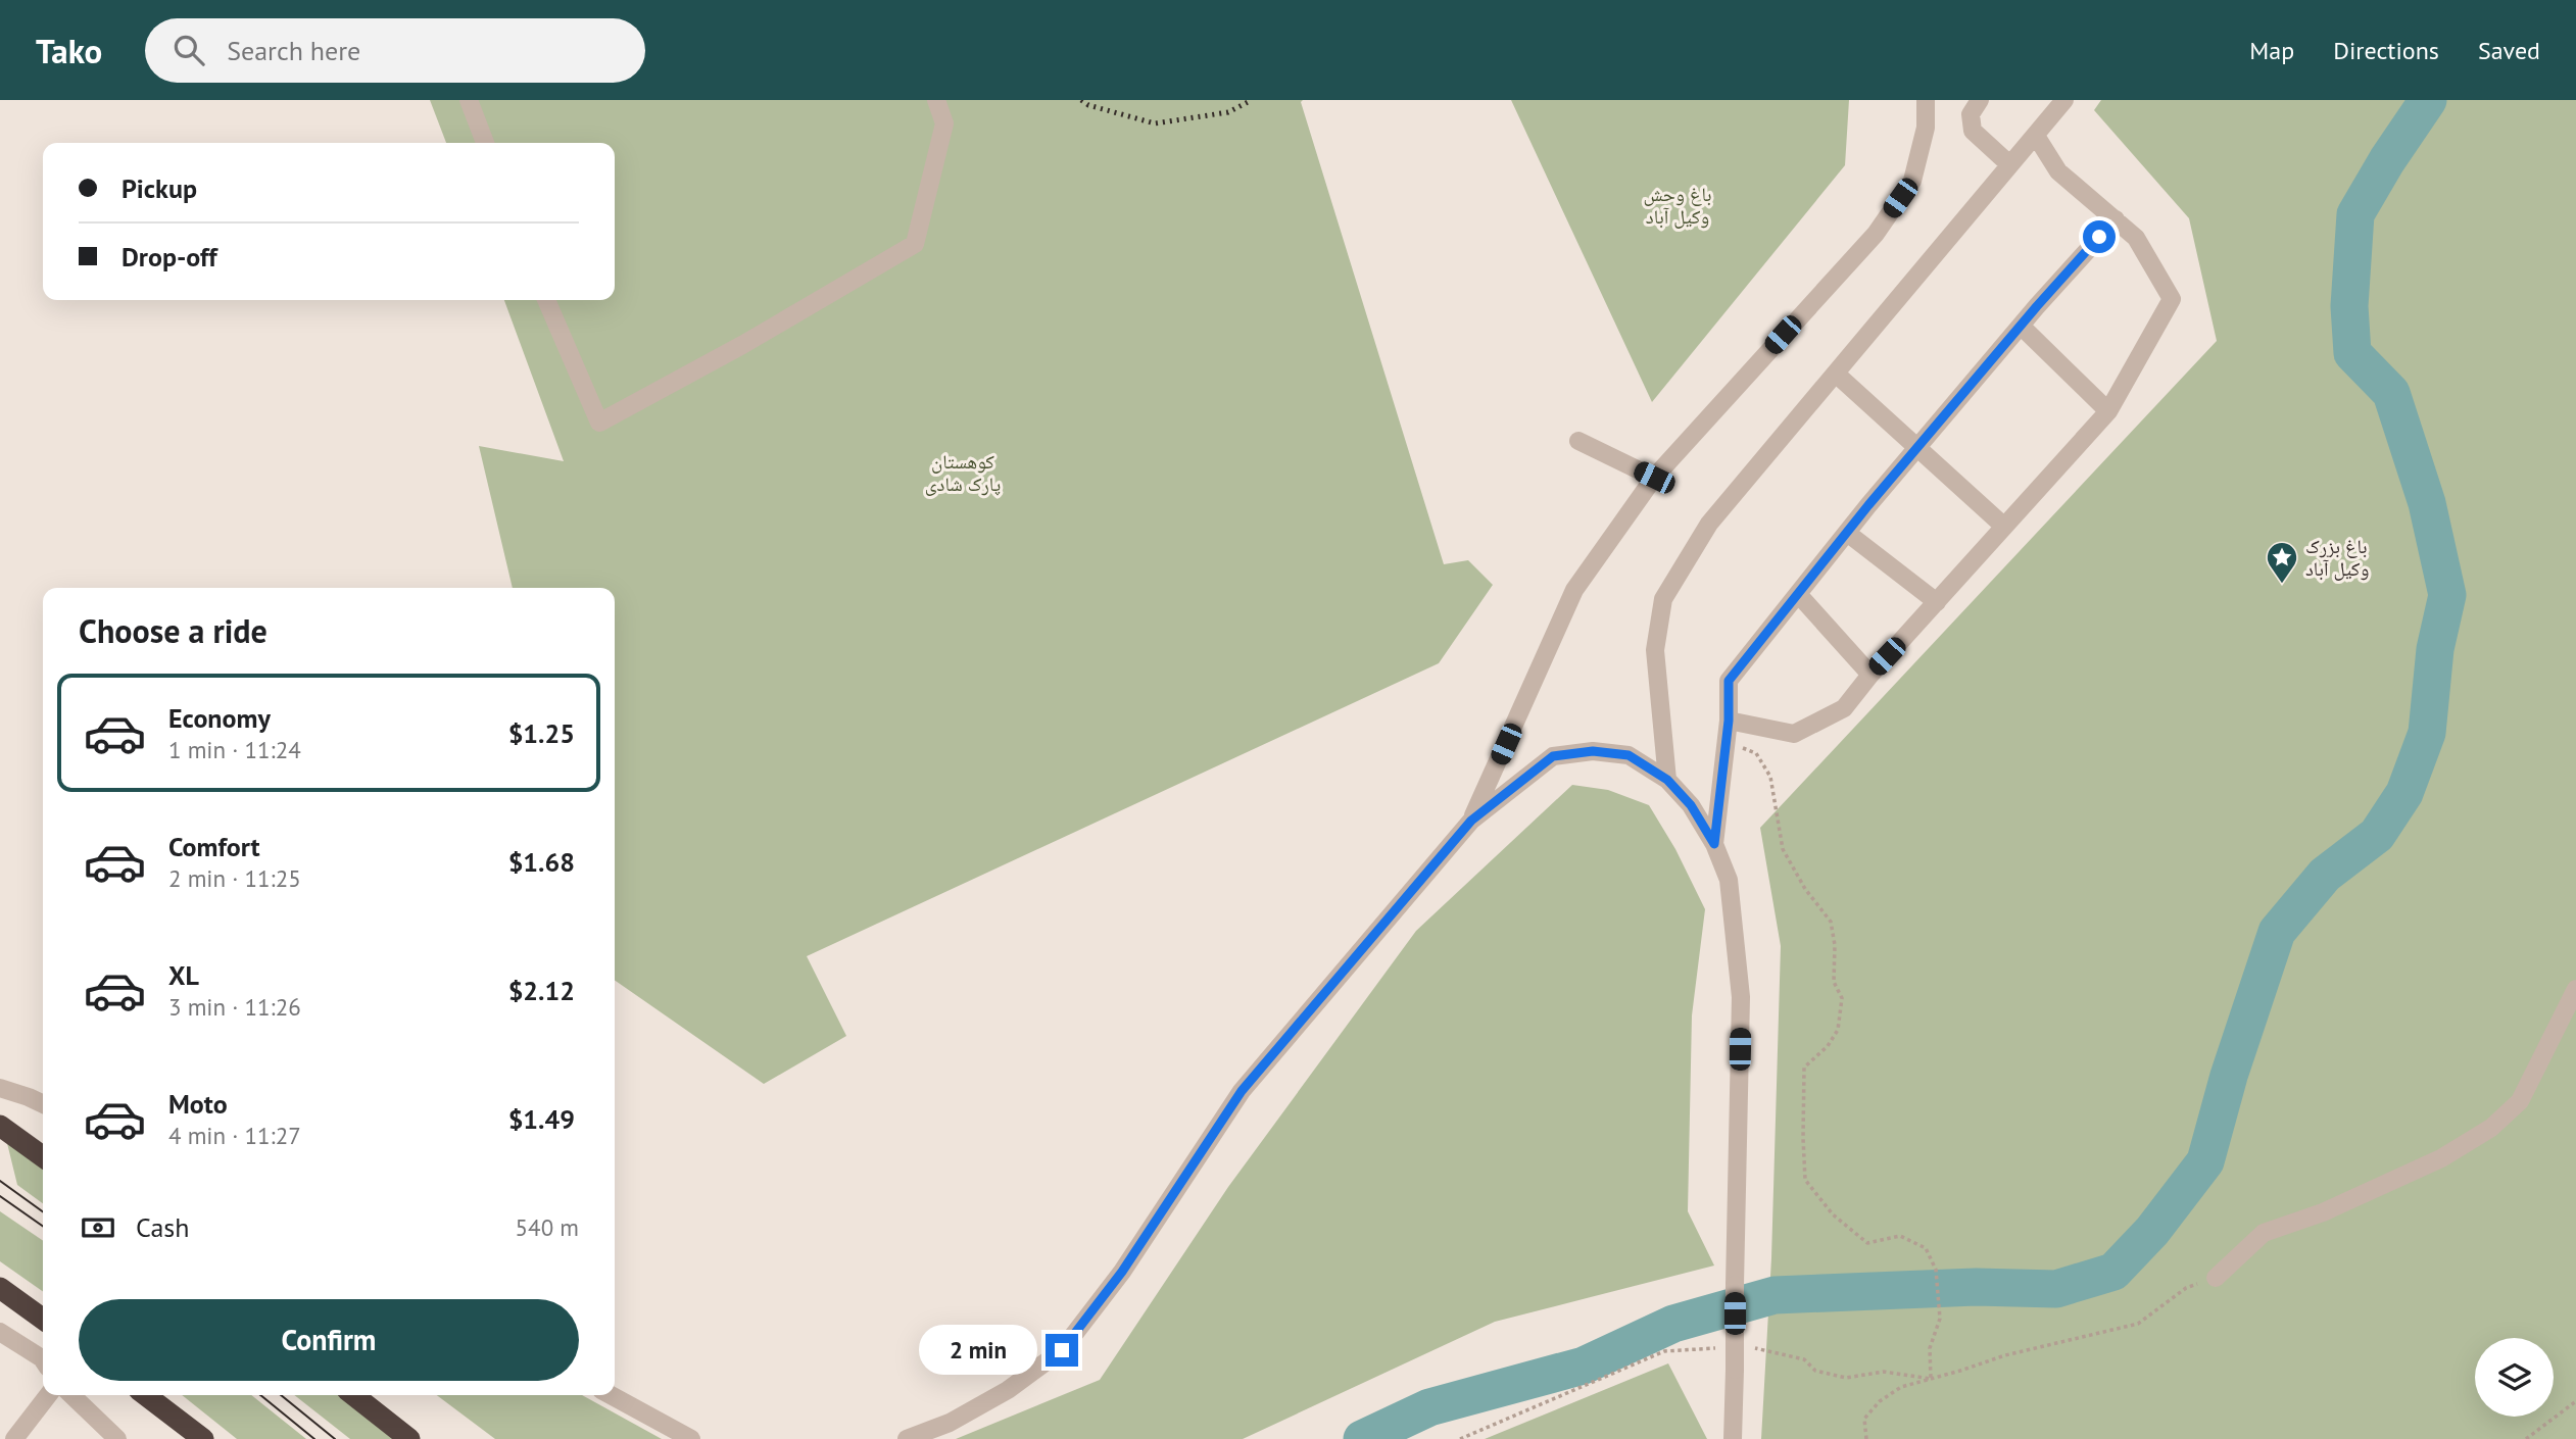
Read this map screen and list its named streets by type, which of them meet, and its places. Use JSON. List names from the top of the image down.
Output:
{
  "parks": ["باغ وحش وکیل آباد", "کوهستان پارک شادی"],
  "places": {
    "place": ["باغ بزرک وکیل آباد"]
  },
  "page": {
    "header": "Tako",
    "search": "Search here",
    "nav": ["Map", "Directions", "Saved"],
    "banner": ["Pickup", "Drop-off"],
    "heading": "Choose a ride",
    "list": [
      {
        "name": "Economy",
        "note": "1 min · 11:24",
        "value": "$1.25"
      },
      {
        "name": "Comfort",
        "note": "2 min · 11:25",
        "value": "$1.68"
      },
      {
        "name": "XL",
        "note": "3 min · 11:26",
        "value": "$2.12"
      },
      {
        "name": "Moto",
        "note": "4 min · 11:27",
        "value": "$1.49"
      }
    ],
    "pay": ["Cash", "540 m"],
    "buttons": "Confirm",
    "bubble": "2 min"
  }
}
